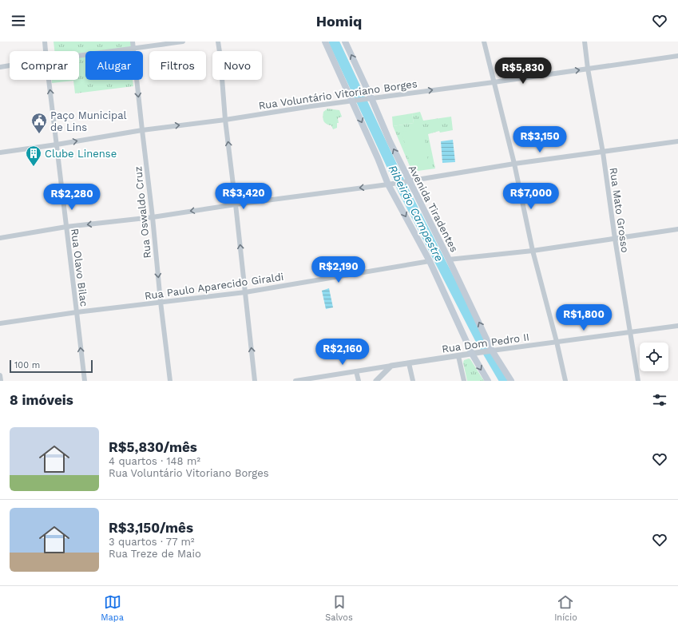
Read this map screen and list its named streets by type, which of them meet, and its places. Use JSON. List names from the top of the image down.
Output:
{
  "streets": {
    "main road": ["Avenida Tiradentes"],
    "street": [
      "Rua Voluntário Vitoriano Borges",
      "Rua Mato Grosso",
      "Rua Oswaldo Cruz",
      "Rua Olavo Bilac",
      "Rua Paulo Aparecido Giraldi",
      "Rua Dom Pedro II"
    ]
  },
  "crossings": [
    ["Rua Voluntário Vitoriano Borges", "Avenida Tiradentes"],
    ["Rua Voluntário Vitoriano Borges", "Rua Mato Grosso"],
    ["Rua Voluntário Vitoriano Borges", "Rua Oswaldo Cruz"],
    ["Rua Voluntário Vitoriano Borges", "Rua Olavo Bilac"],
    ["Avenida Tiradentes", "Rua Dom Pedro II"],
    ["Rua Mato Grosso", "Rua Dom Pedro II"],
    ["Rua Oswaldo Cruz", "Rua Paulo Aparecido Giraldi"],
    ["Rua Olavo Bilac", "Rua Paulo Aparecido Giraldi"]
  ],
  "one_way": ["Rua Voluntário Vitoriano Borges", "Rua Oswaldo Cruz", "Rua Olavo Bilac"],
  "water": ["Ribeirão Campestre"],
  "places": {
    "public building": ["Paço Municipal de Lins"],
    "building": ["Clube Linense"]
  },
  "scale_bar": "100 m",
  "page": {
    "header": "Homiq",
    "chip": [
      "Comprar",
      "Alugar",
      "Filtros",
      "Novo"
    ],
    "price": [
      "R$5,830",
      "R$3,150",
      "R$3,420",
      "R$7,000",
      "R$2,280",
      "R$2,190",
      "R$1,800",
      "R$2,160"
    ],
    "scale": "100 m",
    "heading": "8 imóveis",
    "list": [
      {
        "name": "R$5,830/mês",
        "note": "4 quartos · 148 m² · Rua Voluntário Vitoriano Borges"
      },
      {
        "name": "R$3,150/mês",
        "note": "3 quartos · 77 m² · Rua Treze de Maio"
      }
    ],
    "tabs": ["Mapa", "Salvos", "Início"]
  }
}
